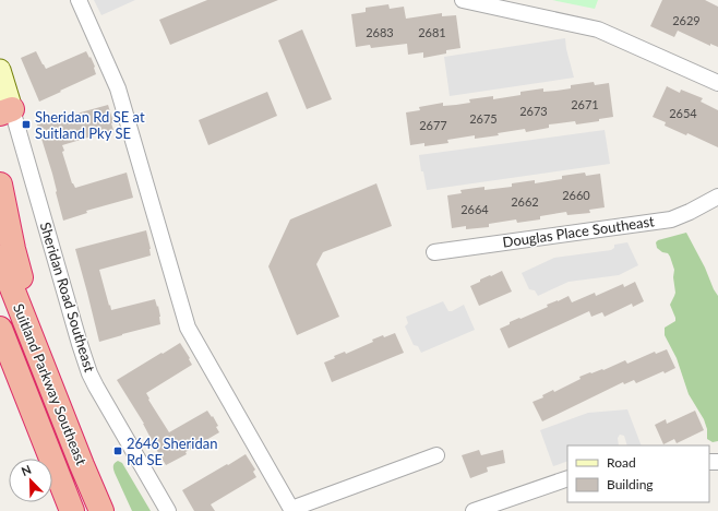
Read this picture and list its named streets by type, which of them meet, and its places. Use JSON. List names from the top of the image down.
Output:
{
  "streets": {
    "highway": ["Suitland Parkway Southeast"],
    "main road": ["Sheridan Road Southeast"],
    "street": ["Douglas Place Southeast"]
  },
  "places": {
    "transit": ["Sheridan Rd SE at Suitland Pky SE", "2646 Sheridan Rd SE"]
  },
  "house_numbers": [
    "2629",
    "2683",
    "2681",
    "2671",
    "2673",
    "2654",
    "2675",
    "2677",
    "2660",
    "2662",
    "2664"
  ],
  "legend": ["Road", "Building"],
  "north": "top left"
}
